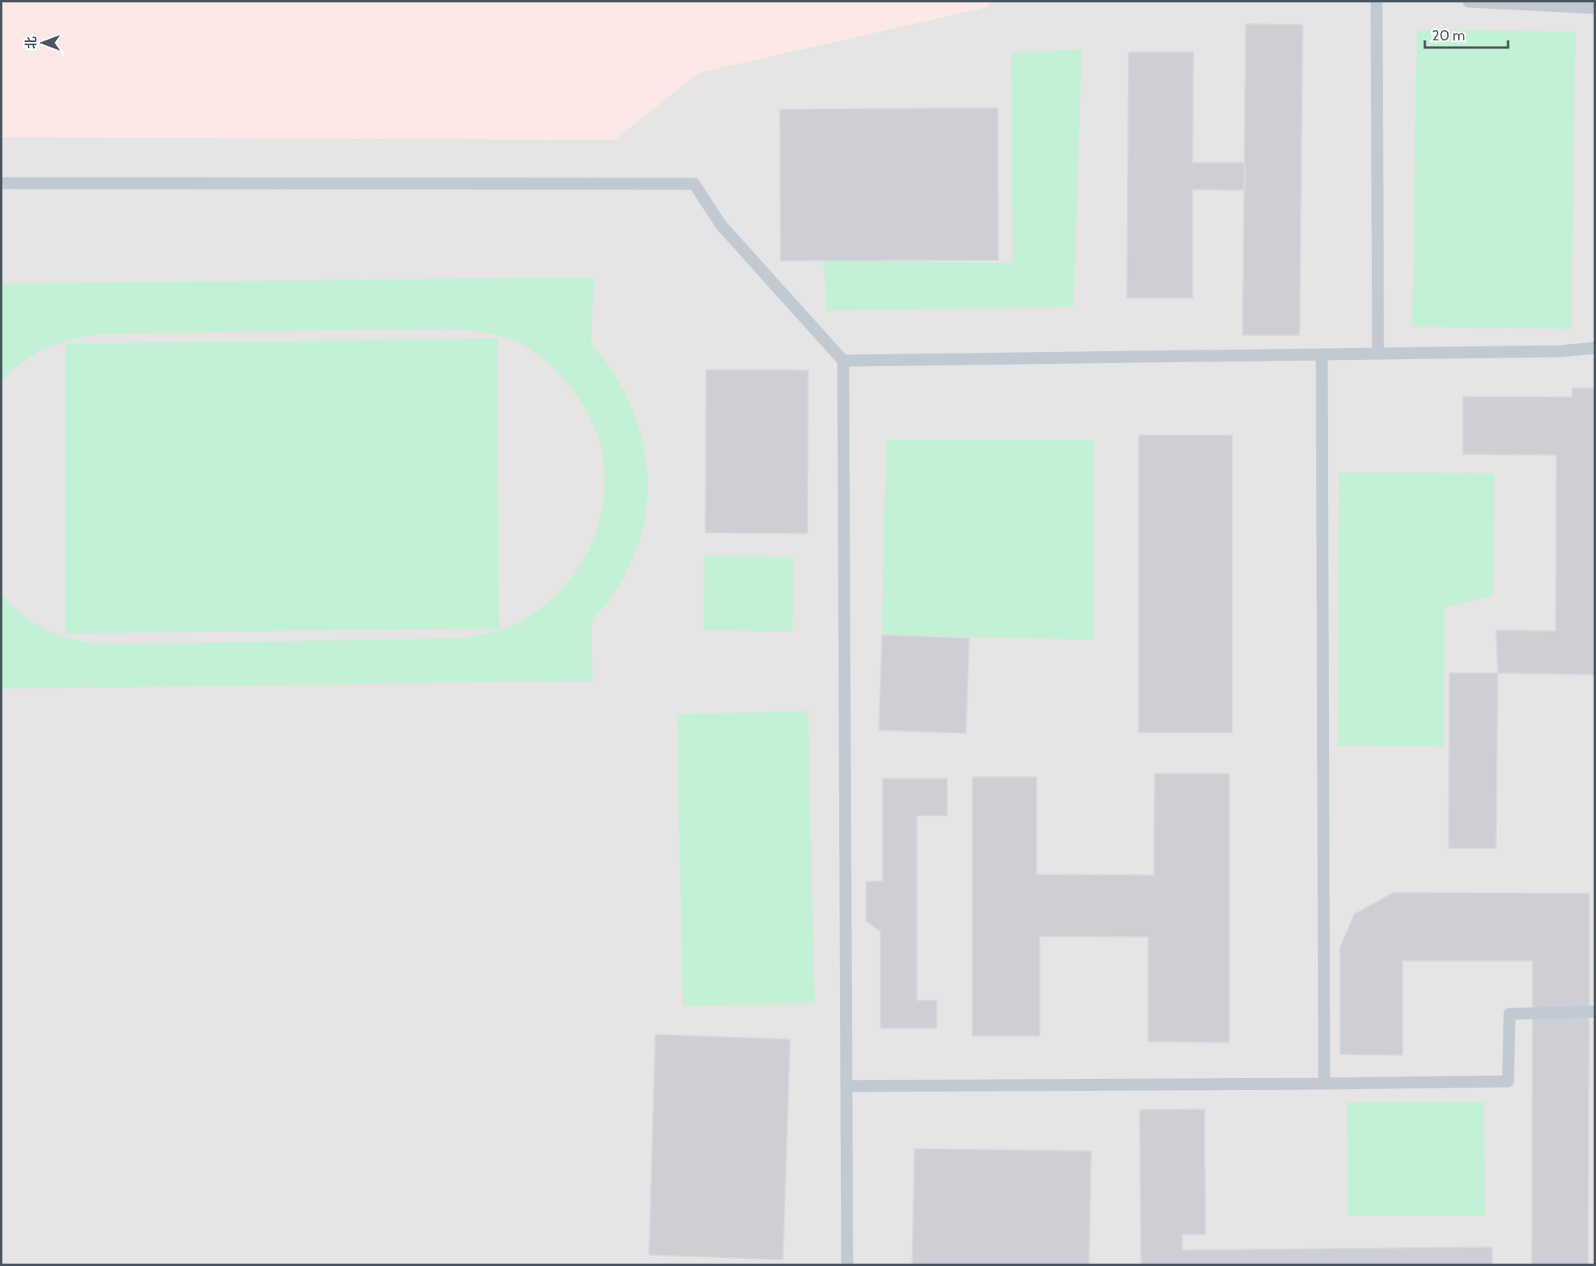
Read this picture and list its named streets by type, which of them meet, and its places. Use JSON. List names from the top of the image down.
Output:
{
  "scale_bar": "20 m",
  "north": "left"
}
